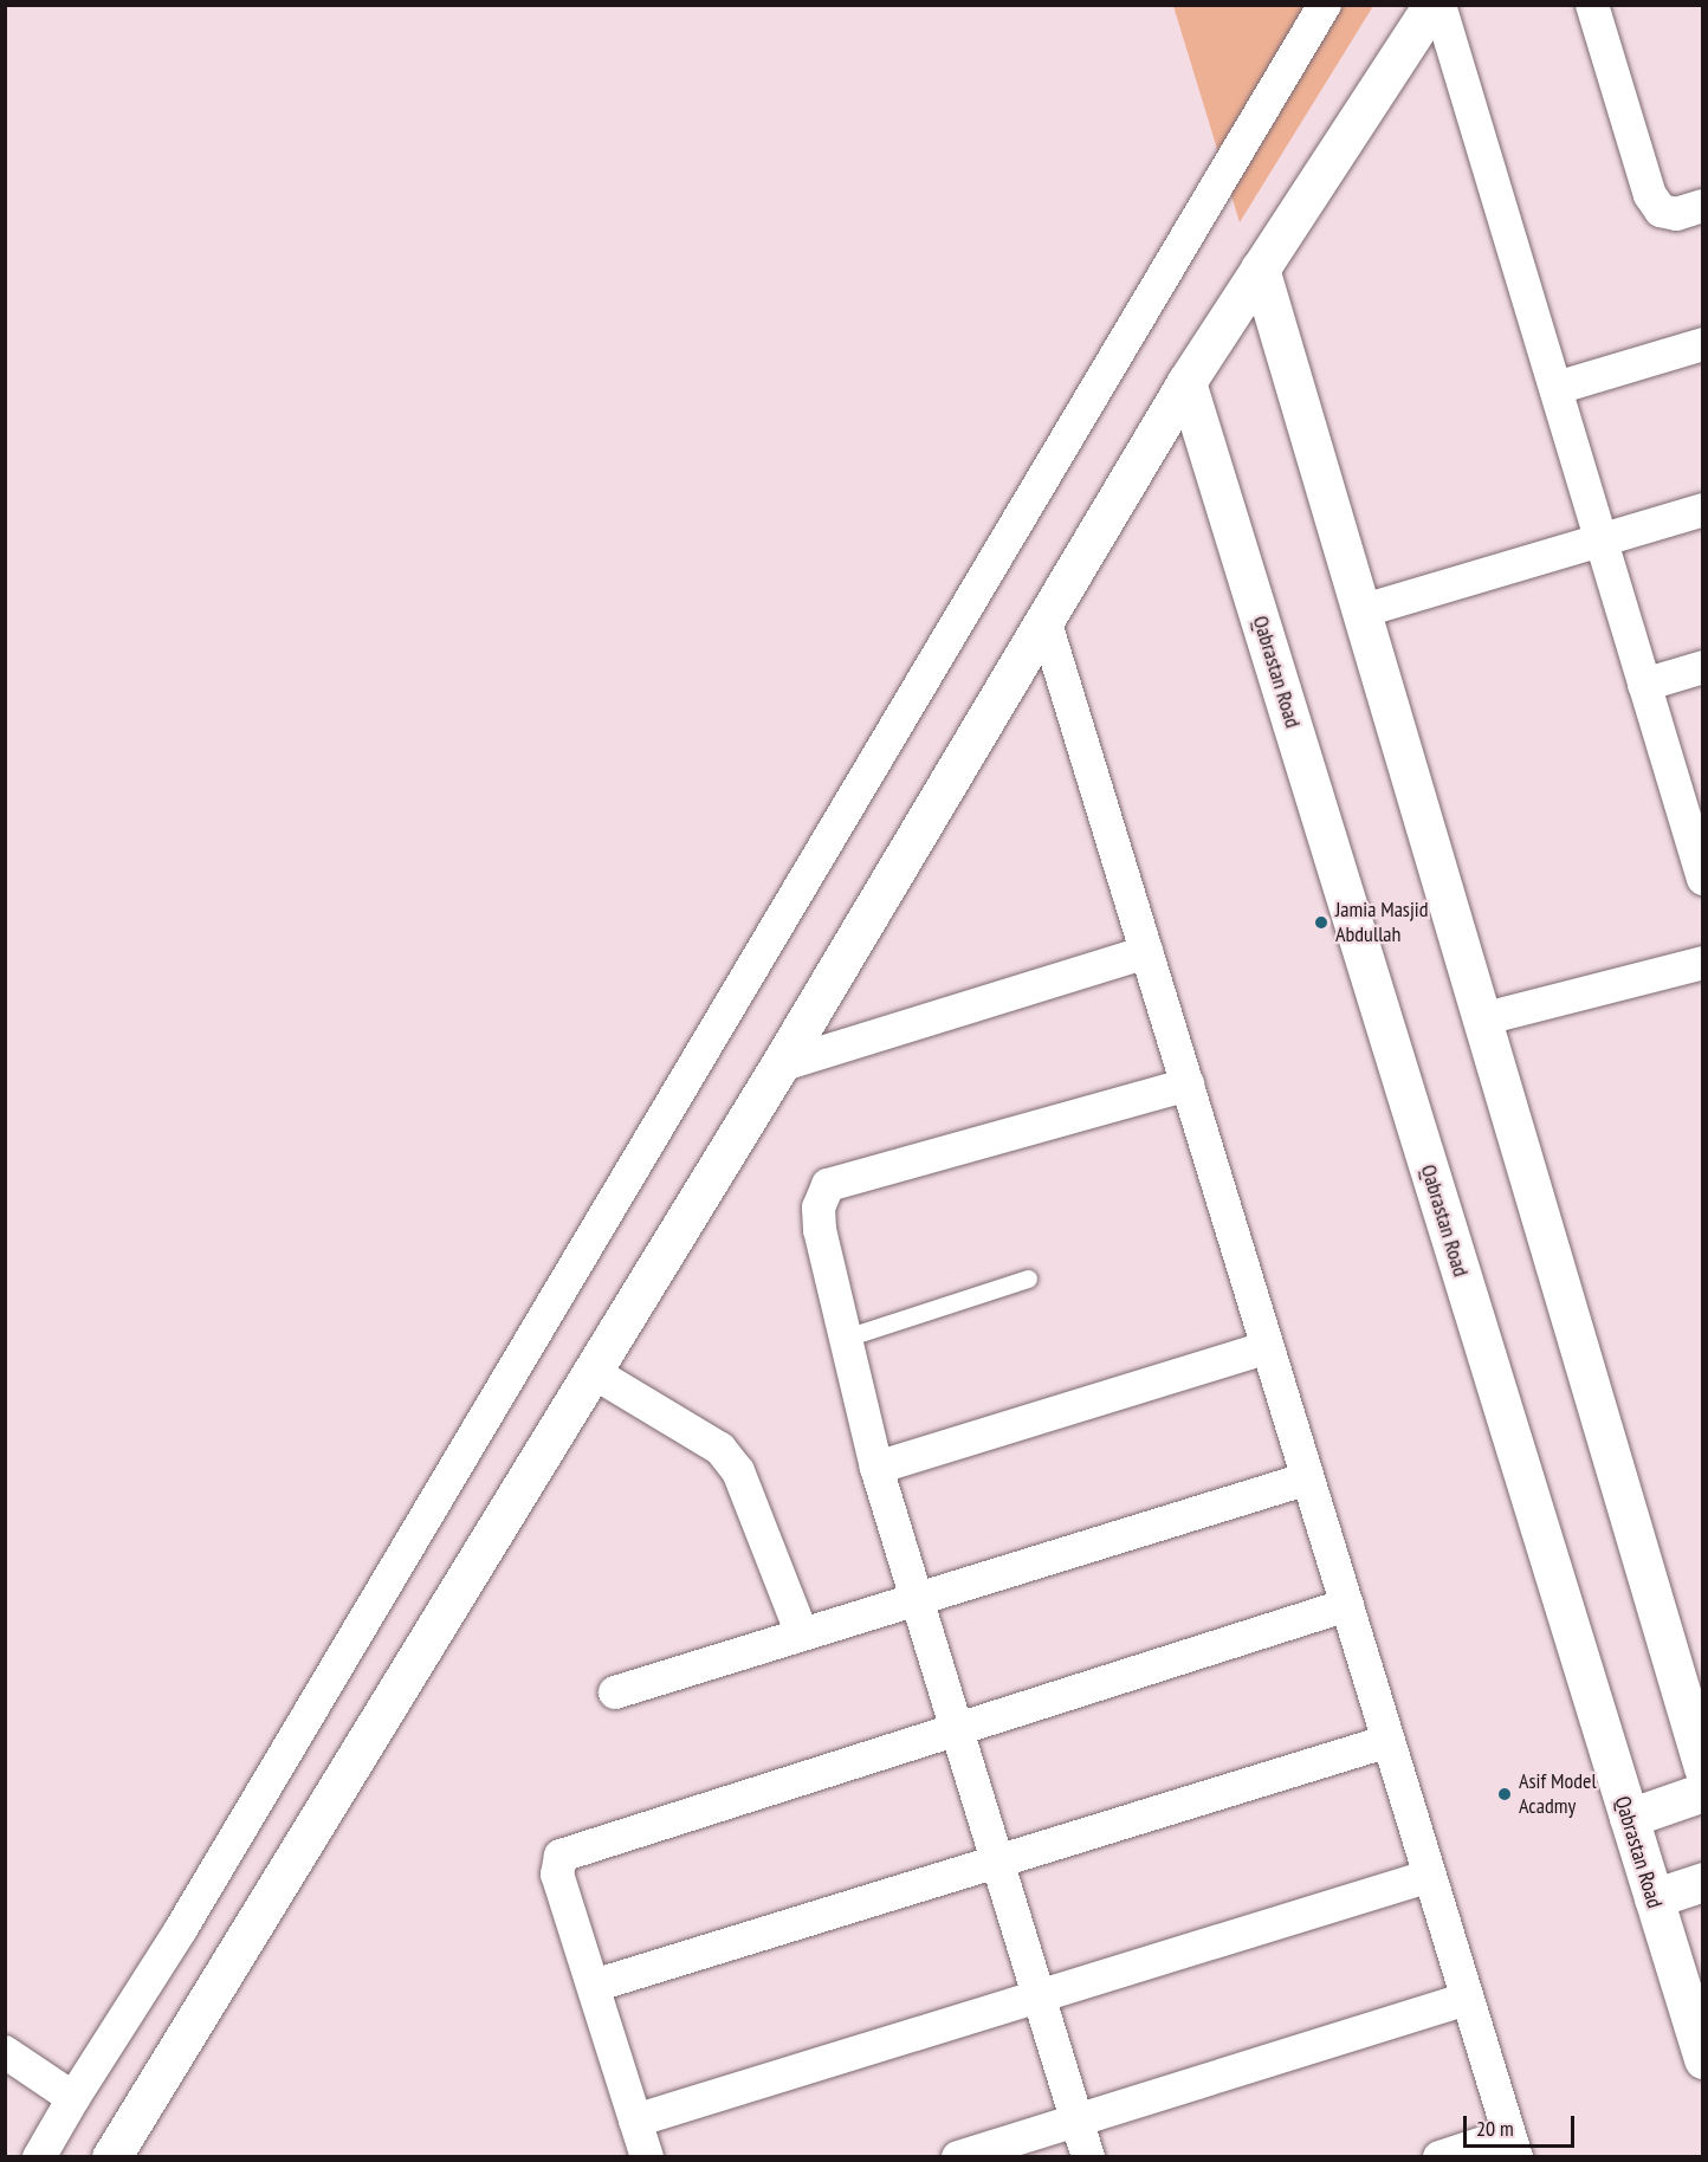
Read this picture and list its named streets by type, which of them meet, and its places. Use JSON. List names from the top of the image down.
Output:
{
  "streets": {
    "street": ["Qabrastan Road"]
  },
  "places": ["Jamia Masjid Abdullah", "Asif Model Acadmy"],
  "scale_bar": "20 m"
}
